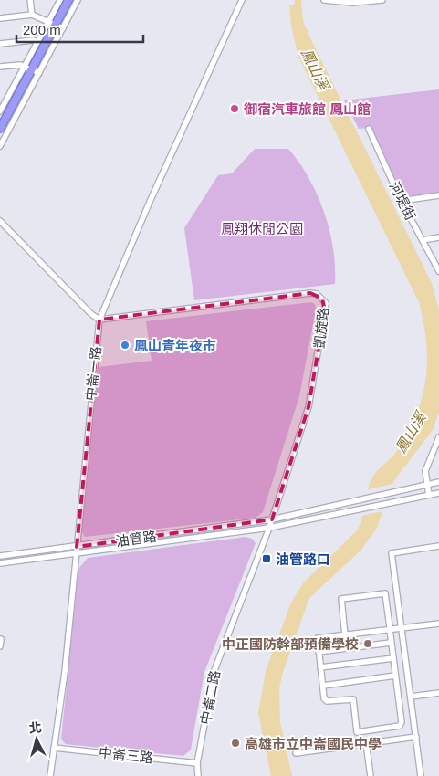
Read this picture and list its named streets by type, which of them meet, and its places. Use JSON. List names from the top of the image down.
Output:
{
  "streets": {
    "street": [
      "河堤街",
      "凱旋路",
      "中崙一路",
      "油管路",
      "中崙二路",
      "中崙三路"
    ]
  },
  "crossings": [
    ["凱旋路", "中崙一路"],
    ["凱旋路", "油管路"],
    ["凱旋路", "中崙二路"],
    ["中崙一路", "油管路"],
    ["中崙一路", "中崙三路"],
    ["油管路", "中崙二路"],
    ["中崙二路", "中崙三路"]
  ],
  "water": ["鳳山溪"],
  "parks": ["鳳翔休閒公園"],
  "places": {
    "other": [
      "御宿汽車旅館 鳳山館",
      "鳳山青年夜市",
      "中正國防幹部預備學校",
      "高雄市立中崙國民中學"
    ],
    "transit": ["油管路口"]
  },
  "scale_bar": "200 m",
  "north": "top"
}
